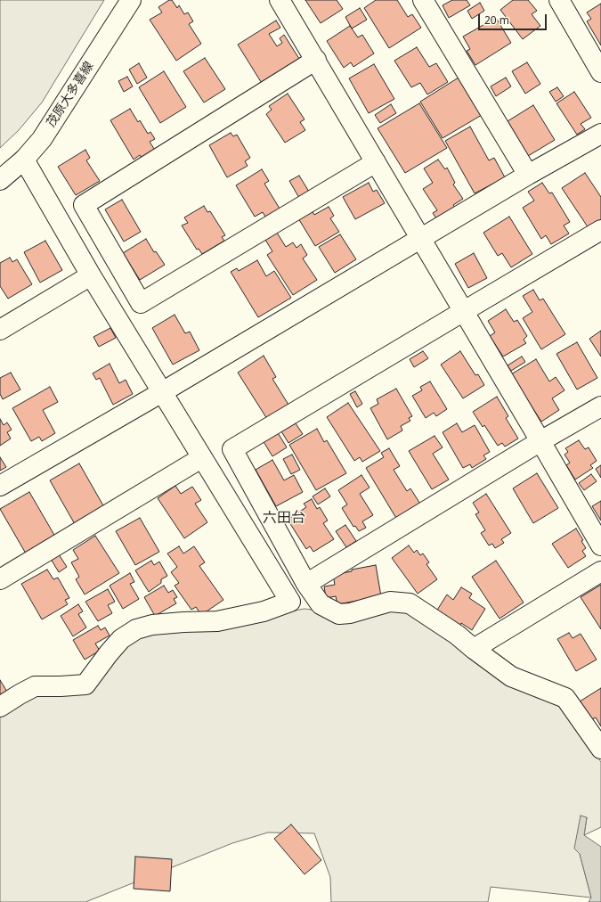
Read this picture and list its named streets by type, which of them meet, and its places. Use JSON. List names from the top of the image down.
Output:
{
  "streets": {
    "street": ["茂原大多喜線"]
  },
  "districts": ["六田台"],
  "scale_bar": "20 m"
}
